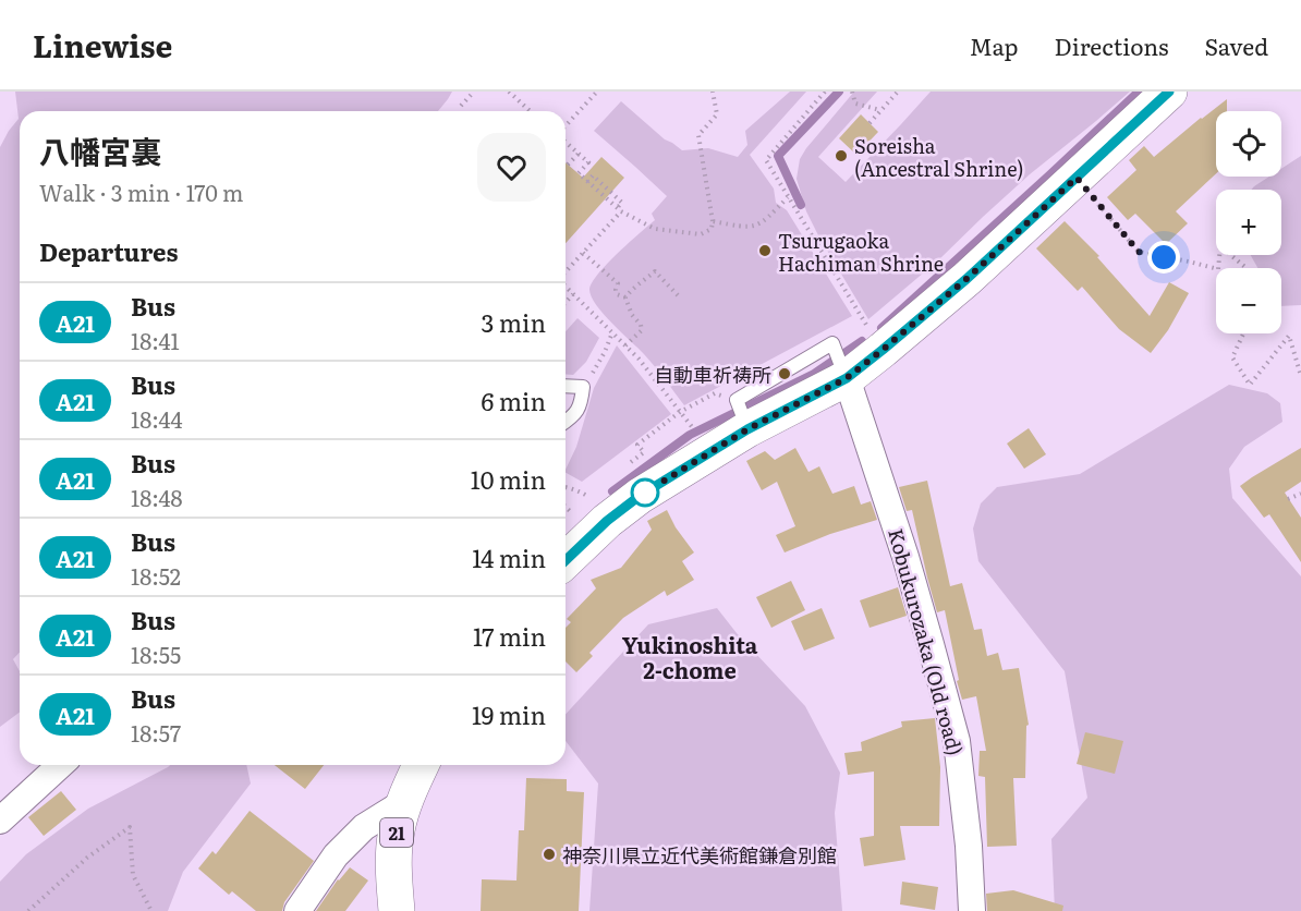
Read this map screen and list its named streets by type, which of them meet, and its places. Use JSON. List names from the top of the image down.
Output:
{
  "streets": {
    "main road": ["21"],
    "street": ["Kobukurozaka (Old road)"]
  },
  "districts": ["Yukinoshita 2-chome"],
  "places": [
    "Soreisha (Ancestral Shrine)",
    "Tsurugaoka Hachiman Shrine",
    "自動車祈祷所",
    "神奈川県立近代美術館鎌倉別館"
  ],
  "lines": ["bus line A21"],
  "page": {
    "header": "Linewise",
    "nav": ["Map", "Directions", "Saved"],
    "map_buttons": ["+", "−"],
    "heading": [
      ["八幡宮裏", "Walk · 3 min · 170 m"],
      "Departures"
    ],
    "list": [
      {
        "mark": "A21",
        "name": "Bus",
        "note": "18:41",
        "value": "3 min"
      },
      {
        "mark": "A21",
        "name": "Bus",
        "note": "18:44",
        "value": "6 min"
      },
      {
        "mark": "A21",
        "name": "Bus",
        "note": "18:48",
        "value": "10 min"
      },
      {
        "mark": "A21",
        "name": "Bus",
        "note": "18:52",
        "value": "14 min"
      },
      {
        "mark": "A21",
        "name": "Bus",
        "note": "18:55",
        "value": "17 min"
      },
      {
        "mark": "A21",
        "name": "Bus",
        "note": "18:57",
        "value": "19 min"
      }
    ]
  }
}
